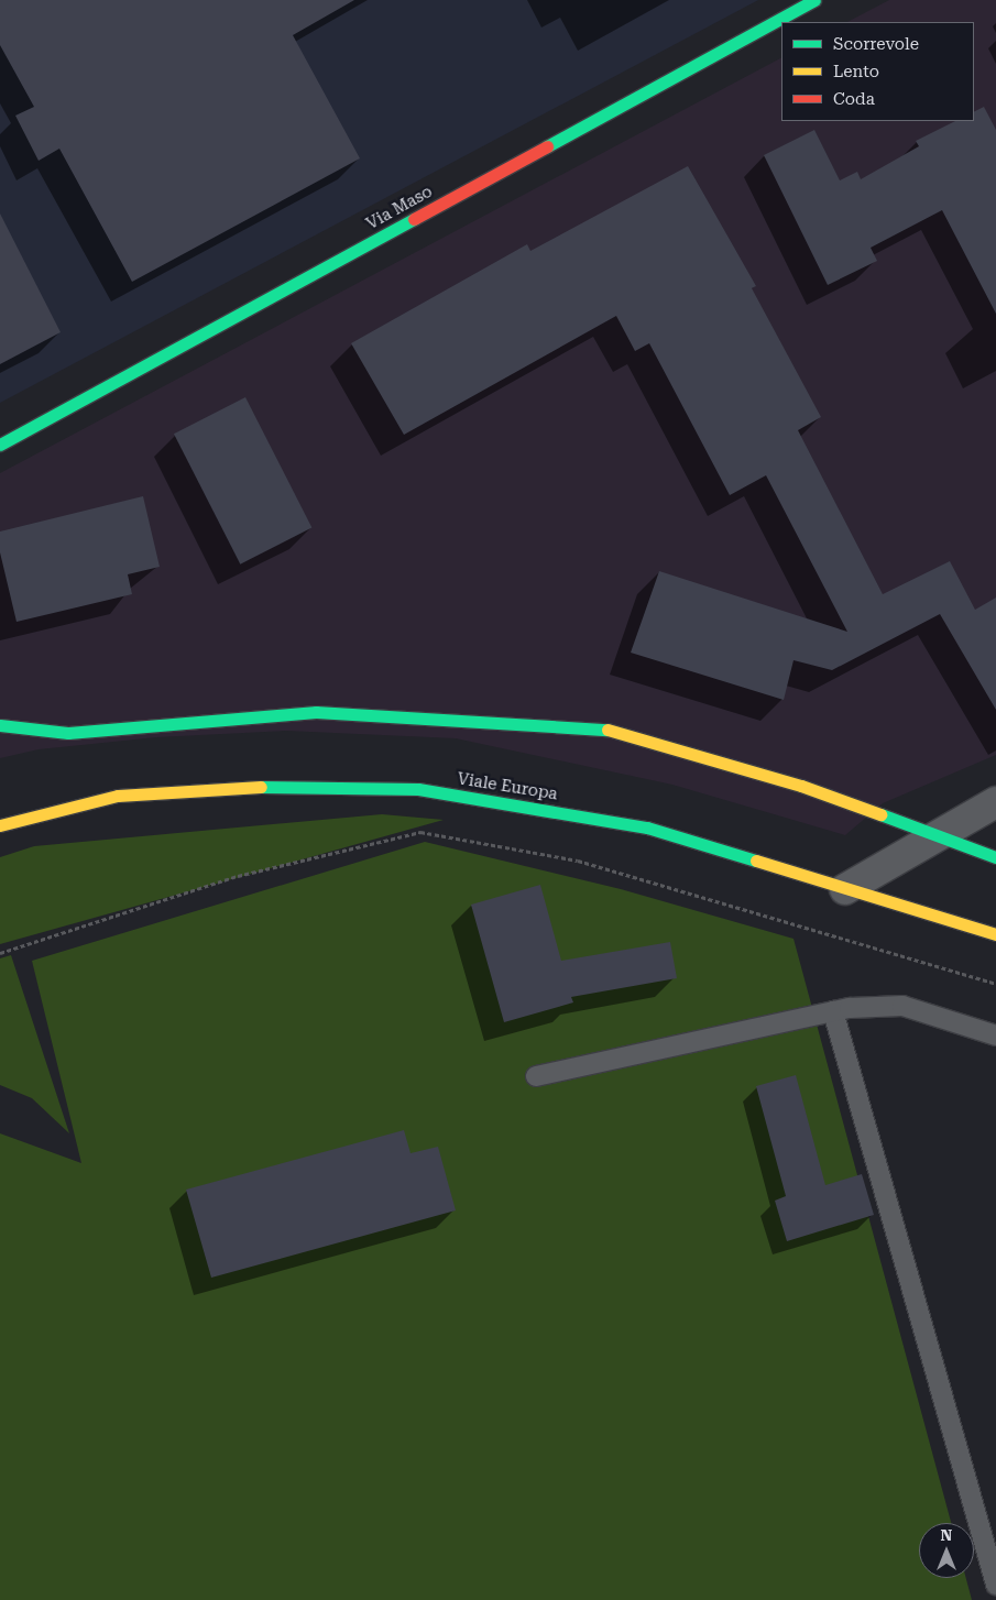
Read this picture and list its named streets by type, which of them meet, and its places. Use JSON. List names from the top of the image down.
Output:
{
  "streets": {
    "street": ["Via Maso", "Viale Europa"]
  },
  "legend": ["Scorrevole", "Lento", "Coda"],
  "north": "top"
}
